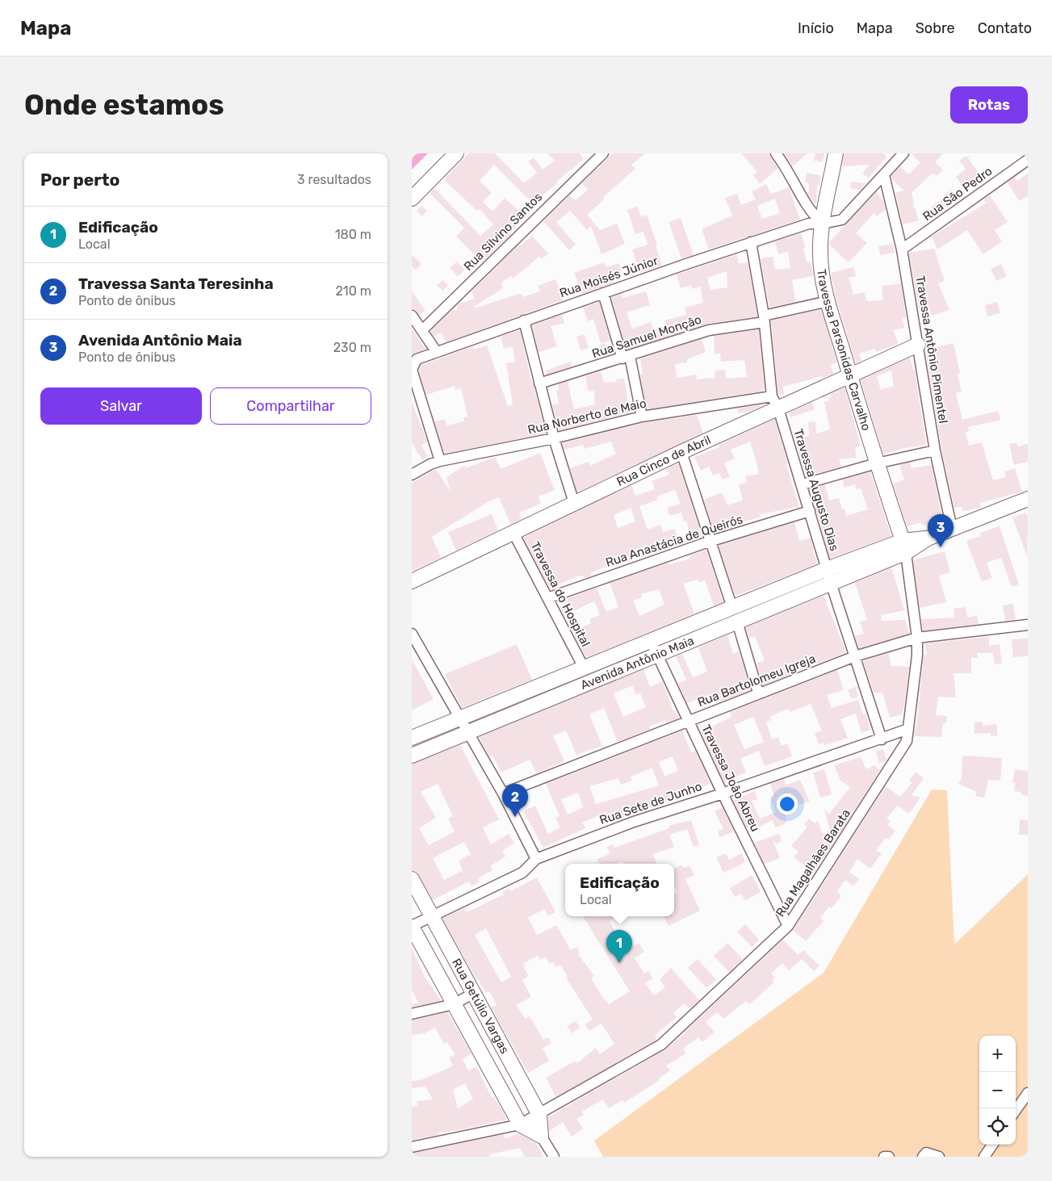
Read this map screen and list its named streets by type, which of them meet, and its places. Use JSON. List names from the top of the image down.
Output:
{
  "streets": {
    "street": [
      "Rua São Pedro",
      "Rua Silvino Santos",
      "Rua Moisés Júnior",
      "Rua Samuel Monção",
      "Travessa Parsonidas Carvalho",
      "Travessa Antônio Pimentel",
      "Rua Norberto de Maio",
      "Rua Cinco de Abril",
      "Travessa Augusto Dias",
      "Rua Anastácia de Queirós",
      "Travessa do Hospital",
      "Avenida Antônio Maia",
      "Rua Bartolomeu Igreja",
      "Travessa João Abreu",
      "Rua Sete de Junho",
      "Rua Magalhães Barata",
      "Rua Getúlio Vargas"
    ]
  },
  "crossings": [
    ["Rua São Pedro", "Travessa Antônio Pimentel"],
    ["Rua Moisés Júnior", "Travessa Parsonidas Carvalho"],
    ["Rua Moisés Júnior", "Travessa Antônio Pimentel"],
    ["Rua Moisés Júnior", "Travessa Augusto Dias"],
    ["Rua Samuel Monção", "Travessa Parsonidas Carvalho"],
    ["Rua Samuel Monção", "Travessa Augusto Dias"],
    ["Travessa Parsonidas Carvalho", "Rua Cinco de Abril"],
    ["Travessa Parsonidas Carvalho", "Avenida Antônio Maia"],
    ["Travessa Parsonidas Carvalho", "Rua Magalhães Barata"],
    ["Travessa Antônio Pimentel", "Rua Cinco de Abril"],
    ["Travessa Antônio Pimentel", "Avenida Antônio Maia"],
    ["Rua Norberto de Maio", "Rua Cinco de Abril"],
    ["Rua Norberto de Maio", "Travessa Augusto Dias"],
    ["Rua Cinco de Abril", "Travessa Augusto Dias"],
    ["Rua Cinco de Abril", "Travessa do Hospital"],
    ["Travessa Augusto Dias", "Rua Anastácia de Queirós"],
    ["Travessa Augusto Dias", "Avenida Antônio Maia"],
    ["Travessa Augusto Dias", "Rua Bartolomeu Igreja"],
    ["Travessa Augusto Dias", "Rua Sete de Junho"],
    ["Rua Anastácia de Queirós", "Travessa do Hospital"],
    ["Travessa do Hospital", "Avenida Antônio Maia"],
    ["Avenida Antônio Maia", "Travessa João Abreu"],
    ["Avenida Antônio Maia", "Rua Magalhães Barata"],
    ["Rua Bartolomeu Igreja", "Travessa João Abreu"],
    ["Rua Bartolomeu Igreja", "Rua Magalhães Barata"],
    ["Travessa João Abreu", "Rua Sete de Junho"],
    ["Travessa João Abreu", "Rua Magalhães Barata"],
    ["Rua Sete de Junho", "Rua Magalhães Barata"],
    ["Rua Sete de Junho", "Rua Getúlio Vargas"],
    ["Rua Magalhães Barata", "Rua Getúlio Vargas"]
  ],
  "page": {
    "header": "Mapa",
    "nav": [
      "Início",
      "Mapa",
      "Sobre",
      "Contato"
    ],
    "buttons": [
      "Rotas",
      ["Salvar", "Compartilhar"]
    ],
    "title": "Onde estamos",
    "heading": ["Por perto", "3 resultados"],
    "list": [
      {
        "mark": "1",
        "name": "Edificação",
        "note": "Local",
        "value": "180 m"
      },
      {
        "mark": "2",
        "name": "Travessa Santa Teresinha",
        "note": "Ponto de ônibus",
        "value": "210 m"
      },
      {
        "mark": "3",
        "name": "Avenida Antônio Maia",
        "note": "Ponto de ônibus",
        "value": "230 m"
      }
    ],
    "pins": ["3", "2", "1"],
    "popup": ["Edificação", "Local"],
    "map_buttons": ["+", "−"]
  }
}
